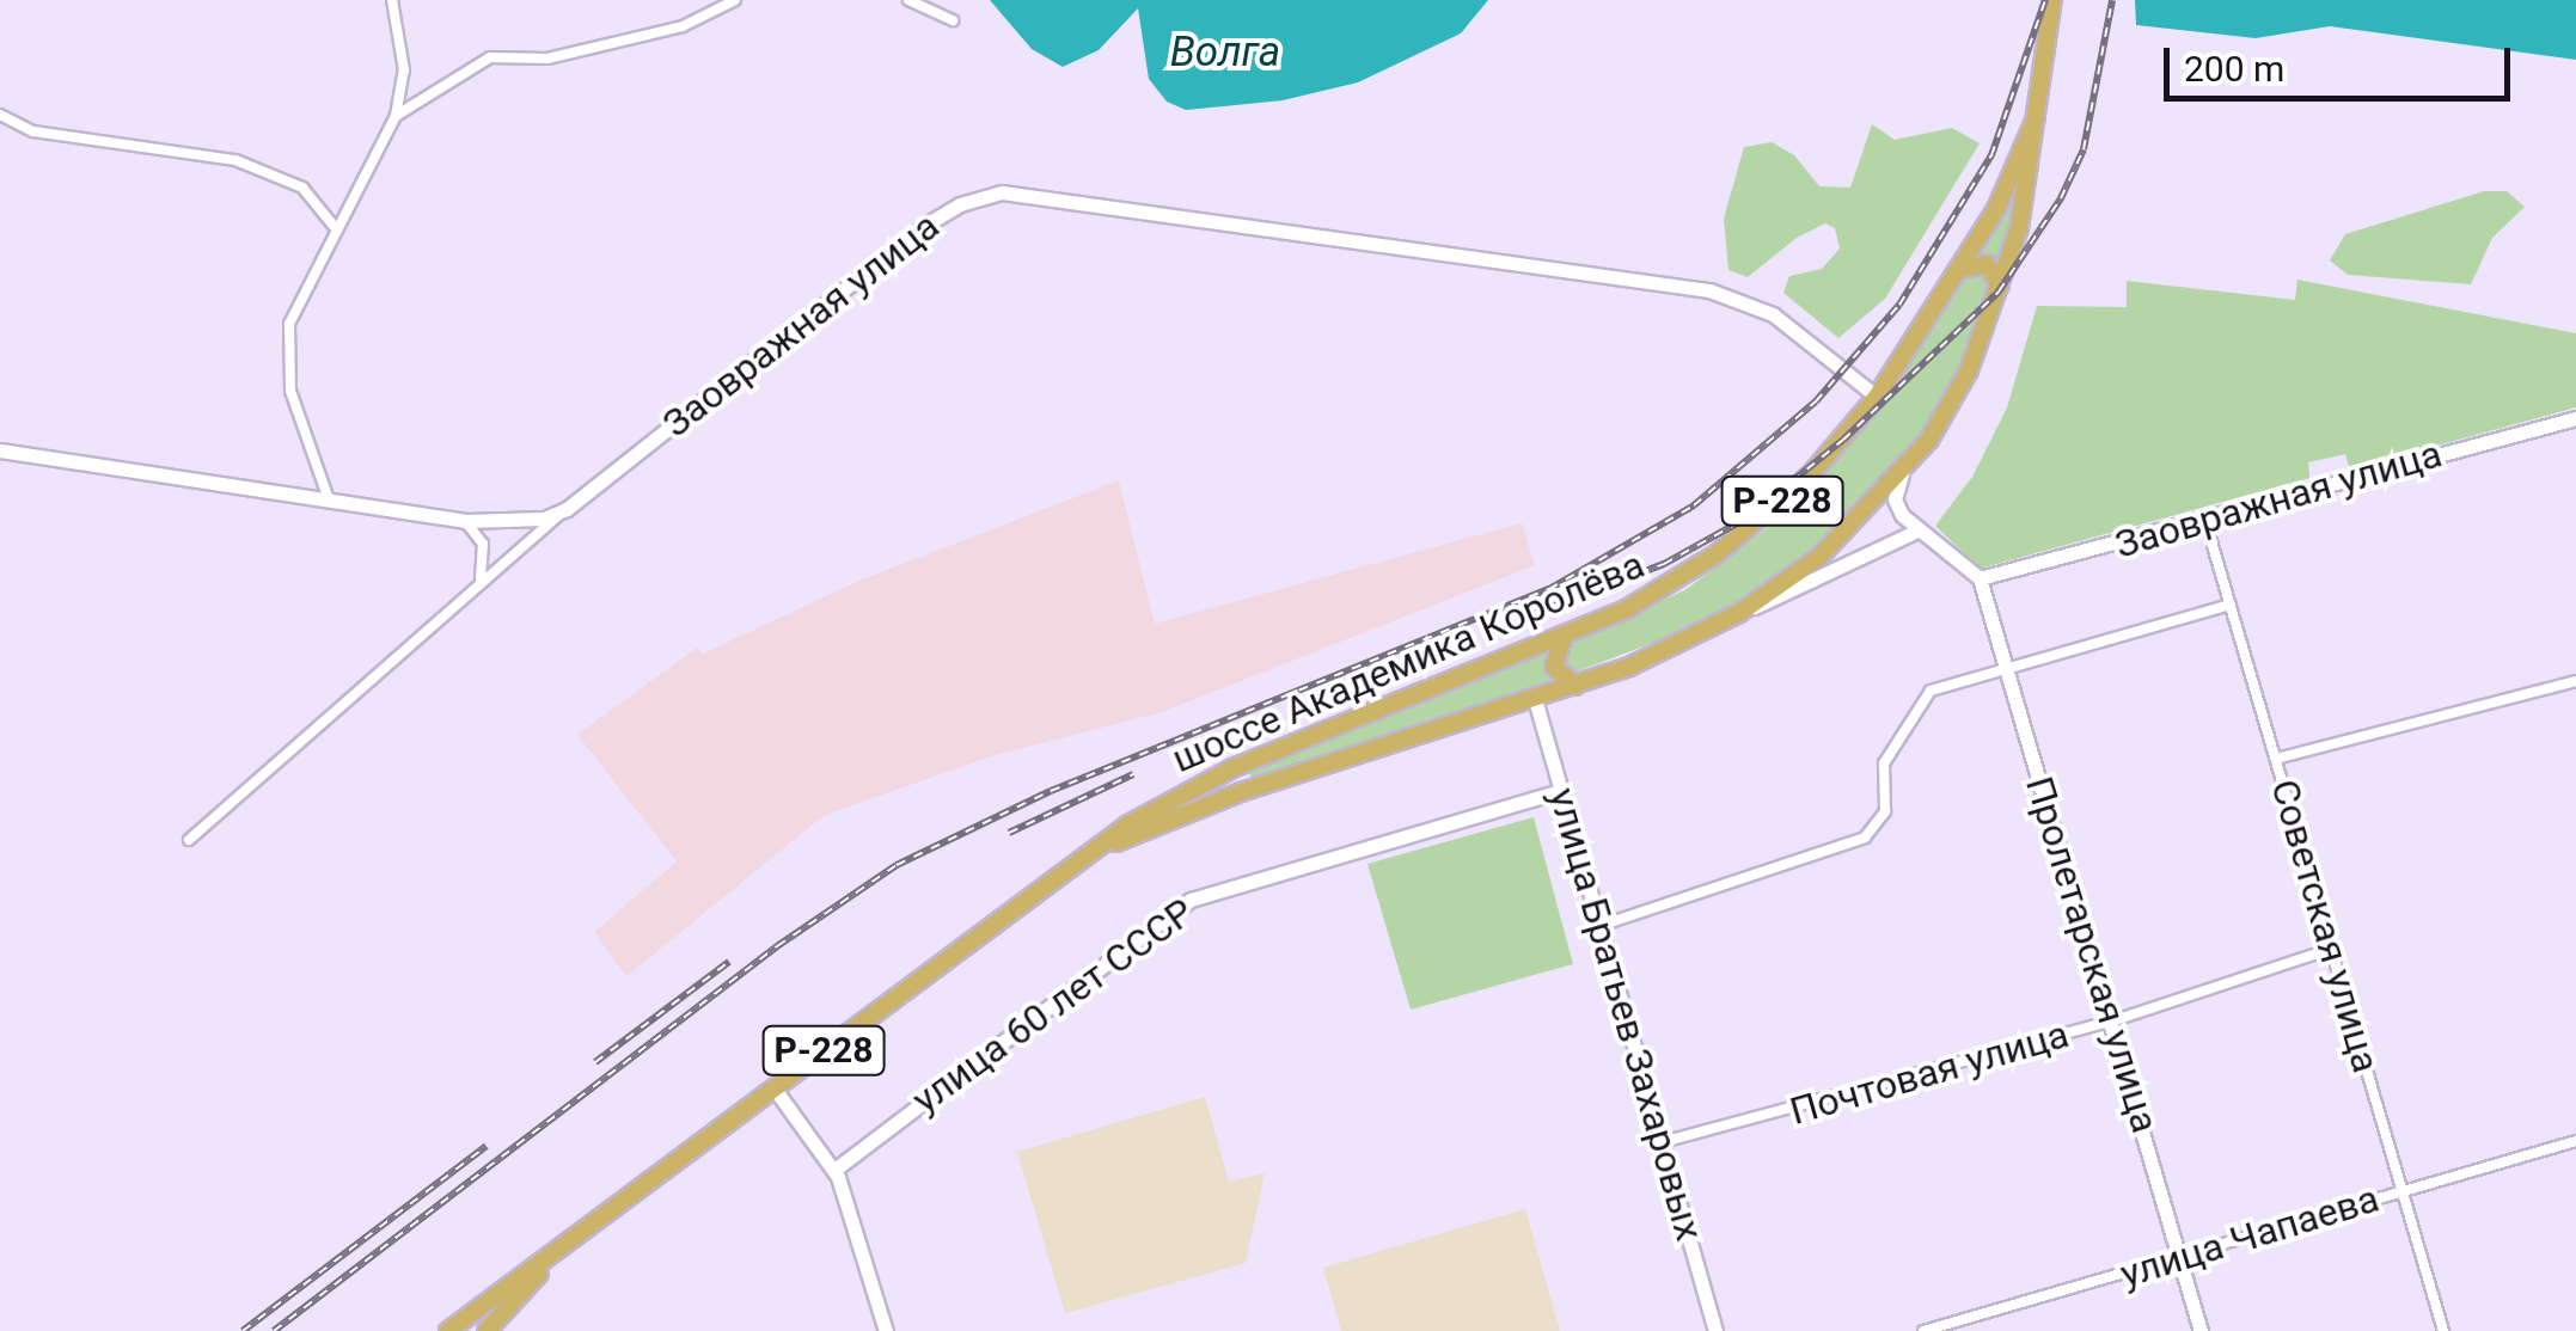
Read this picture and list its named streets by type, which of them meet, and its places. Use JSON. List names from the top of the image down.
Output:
{
  "streets": {
    "highway": ["Р-228", "шоссе Академика Королёва"],
    "street": [
      "Заовражная улица",
      "Советская улица",
      "Пролетарская улица",
      "улица 60 лет СССР",
      "улица Братьев Захаровых",
      "Почтовая улица",
      "улица Чапаева"
    ]
  },
  "crossings": [
    ["Заовражная улица", "шоссе Академика Королёва"],
    ["Заовражная улица", "Советская улица"],
    ["Заовражная улица", "Пролетарская улица"],
    ["Р-228", "шоссе Академика Королёва"],
    ["шоссе Академика Королёва", "улица Братьев Захаровых"],
    ["Советская улица", "Почтовая улица"],
    ["Советская улица", "улица Чапаева"],
    ["Пролетарская улица", "Почтовая улица"],
    ["Пролетарская улица", "улица Чапаева"],
    ["улица 60 лет СССР", "улица Братьев Захаровых"],
    ["улица Братьев Захаровых", "Почтовая улица"]
  ],
  "water": ["Волга"],
  "scale_bar": "200 m"
}
